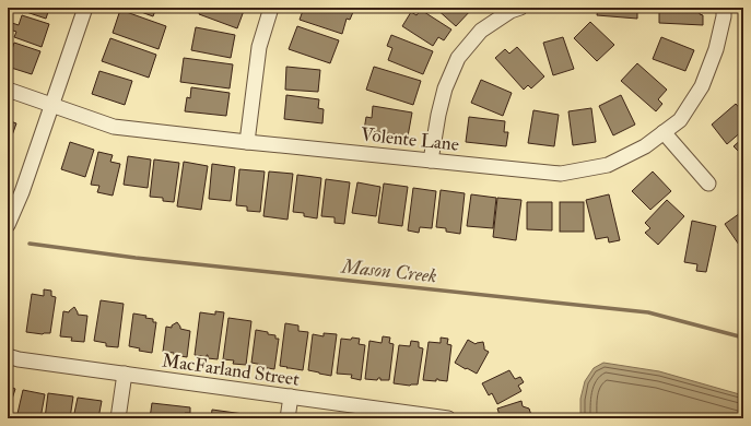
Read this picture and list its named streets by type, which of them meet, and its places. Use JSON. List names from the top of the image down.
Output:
{
  "streets": {
    "street": ["Volente Lane", "MacFarland Street"]
  },
  "water": ["Mason Creek"]
}
